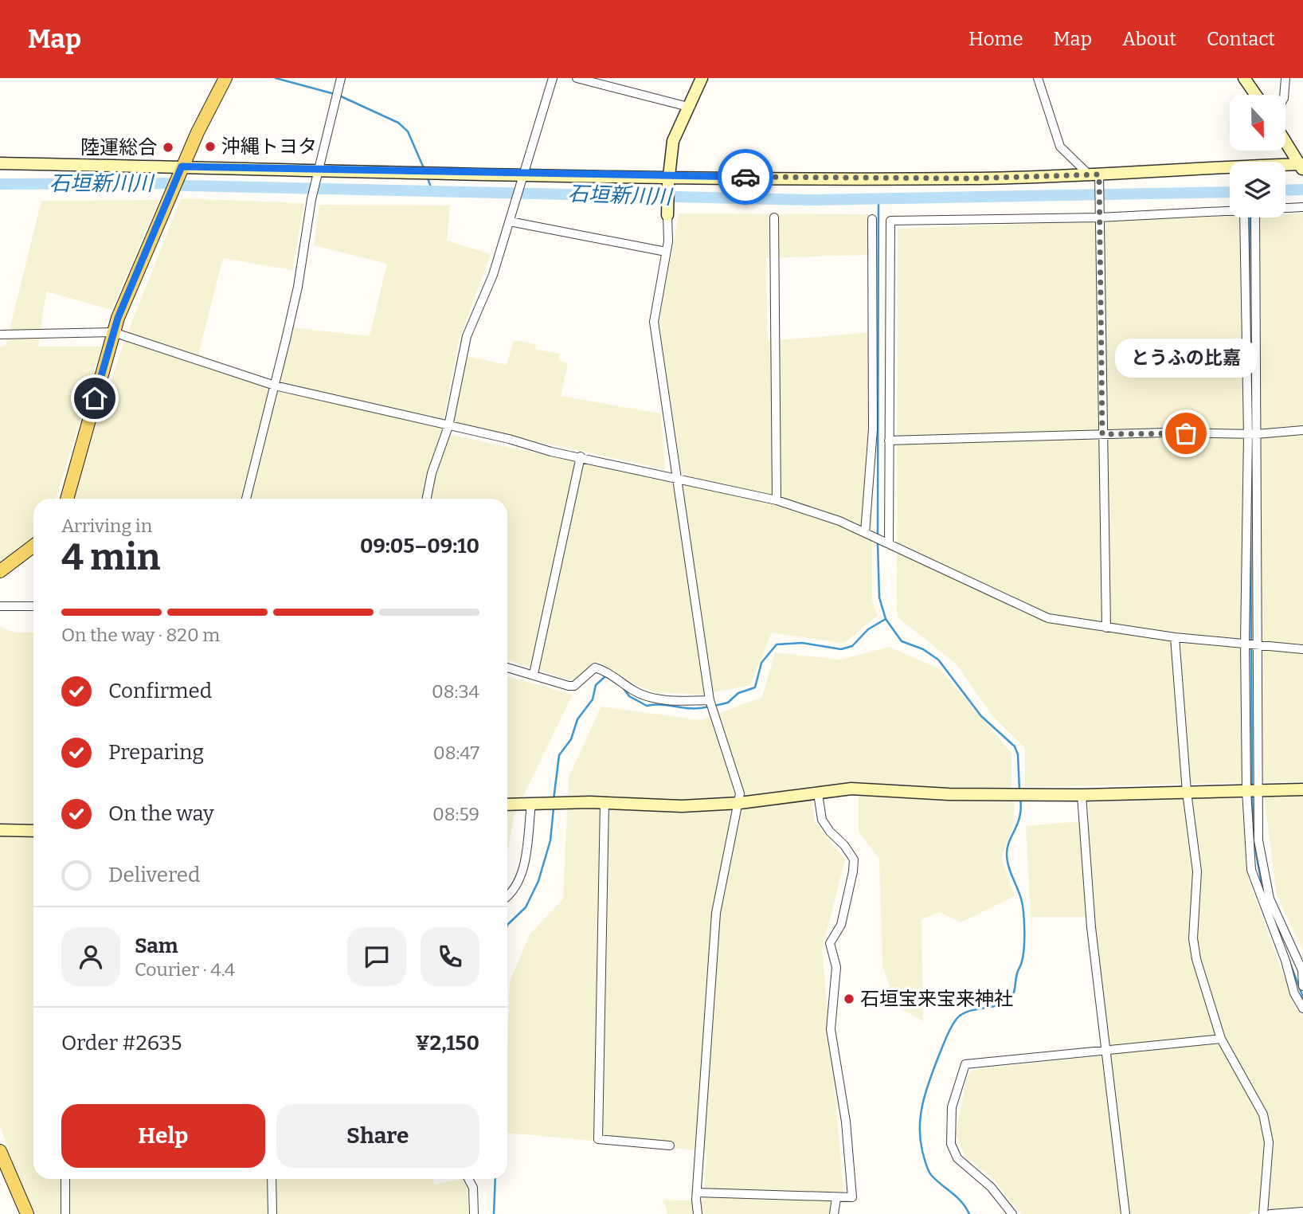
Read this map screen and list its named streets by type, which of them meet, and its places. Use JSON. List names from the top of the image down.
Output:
{
  "water": ["石垣新川川"],
  "places": [
    "沖縄トヨタ",
    "陸運総合",
    "とうふの比嘉",
    "石垣宝来宝来神社"
  ],
  "north": "bottom",
  "page": {
    "header": "Map",
    "nav": [
      "Home",
      "Map",
      "About",
      "Contact"
    ],
    "bubble": "とうふの比嘉",
    "heading": ["4 min", "Arriving in", "09:05–09:10"],
    "panel": [
      "Sam",
      "Courier · 4.4",
      "Order #2635",
      "¥2,150"
    ],
    "bar": "On the way · 820 m",
    "list": [
      ["Confirmed", "08:34"],
      ["Preparing", "08:47"],
      ["On the way", "08:59"],
      "Delivered"
    ],
    "buttons": ["Help", "Share"]
  }
}
